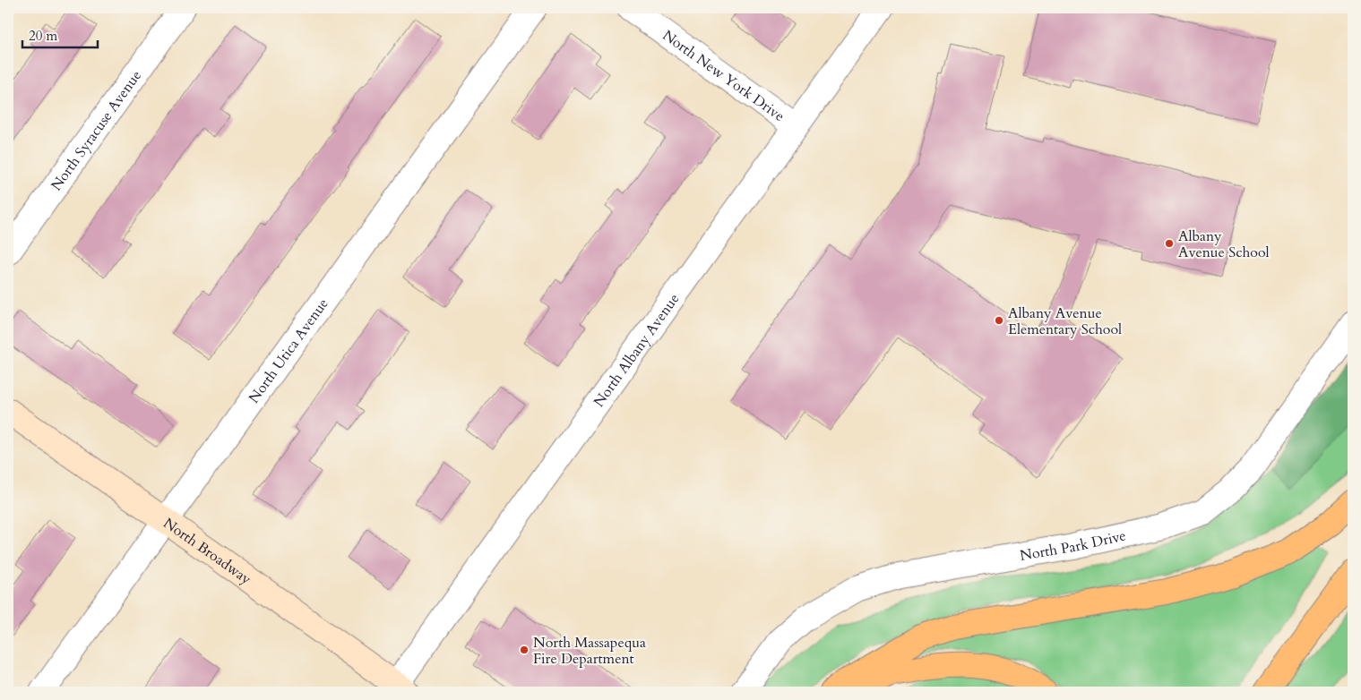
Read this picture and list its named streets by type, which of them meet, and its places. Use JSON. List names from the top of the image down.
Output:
{
  "streets": {
    "main road": ["North Broadway"],
    "street": [
      "North New York Drive",
      "North Syracuse Avenue",
      "North Utica Avenue",
      "North Albany Avenue",
      "North Park Drive"
    ]
  },
  "crossings": [
    ["North New York Drive", "North Albany Avenue"],
    ["North Utica Avenue", "North Broadway"],
    ["North Albany Avenue", "North Broadway"]
  ],
  "places": ["Albany Avenue School", "Albany Avenue Elementary School", "North Massapequa Fire Department"],
  "scale_bar": "20 m"
}
